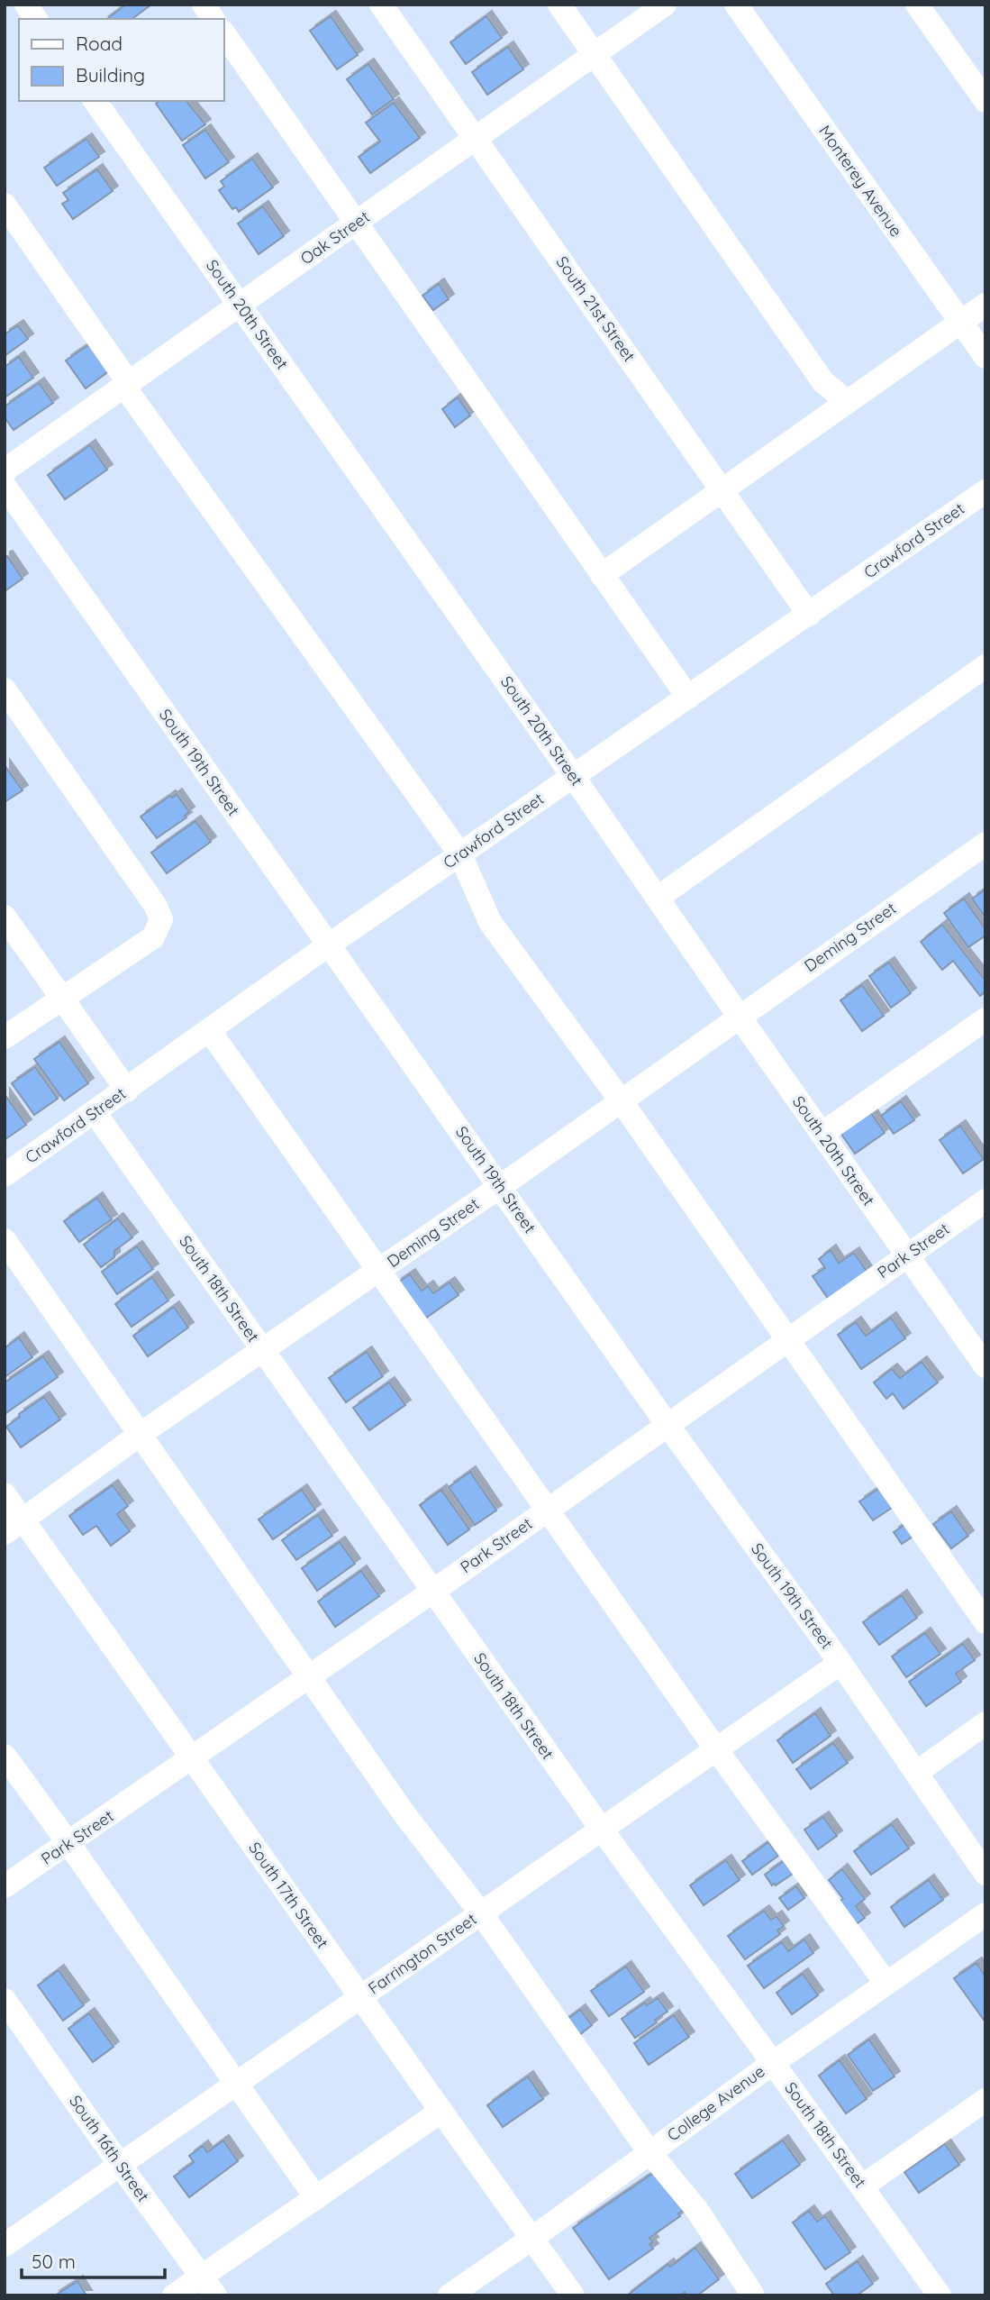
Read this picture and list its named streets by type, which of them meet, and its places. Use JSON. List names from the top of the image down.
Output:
{
  "streets": {
    "street": [
      "Monterey Avenue",
      "Oak Street",
      "South 21st Street",
      "South 20th Street",
      "Crawford Street",
      "South 19th Street",
      "Deming Street",
      "Park Street",
      "South 18th Street",
      "South 17th Street",
      "Farrington Street",
      "College Avenue",
      "South 16th Street"
    ]
  },
  "crossings": [
    ["Oak Street", "South 21st Street"],
    ["Oak Street", "South 20th Street"],
    ["South 21st Street", "Crawford Street"],
    ["South 20th Street", "Crawford Street"],
    ["South 20th Street", "Deming Street"],
    ["South 20th Street", "Park Street"],
    ["Crawford Street", "South 19th Street"],
    ["Crawford Street", "South 18th Street"],
    ["South 19th Street", "Deming Street"],
    ["South 19th Street", "Park Street"],
    ["South 19th Street", "Farrington Street"],
    ["Deming Street", "South 18th Street"],
    ["Deming Street", "South 17th Street"],
    ["Park Street", "South 18th Street"],
    ["Park Street", "South 17th Street"],
    ["South 18th Street", "Farrington Street"],
    ["South 18th Street", "College Avenue"],
    ["South 17th Street", "Farrington Street"],
    ["South 17th Street", "College Avenue"],
    ["Farrington Street", "South 16th Street"]
  ],
  "legend": ["Road", "Building"],
  "scale_bar": "50 m"
}
